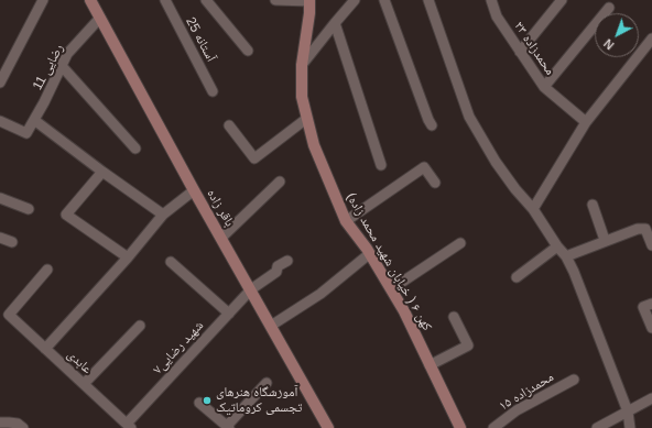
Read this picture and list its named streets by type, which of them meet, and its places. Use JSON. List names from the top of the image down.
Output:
{
  "streets": {
    "street": [
      "آستانه 25",
      "محمدزاده ۲۳",
      "رضایی 11",
      "باقر زاده",
      "کهن ۶ ( خیابان شهید محمد زاده)",
      "شهید رضایی۷",
      "عابدی",
      "محمدزاده ۱۵"
    ]
  },
  "crossings": [
    ["رضایی 11", "باقر زاده"],
    ["باقر زاده", "شهید رضایی۷"],
    ["شهید رضایی۷", "عابدی"]
  ],
  "places": ["آموزشگاه هنرهای تجسمی کروماتیک"],
  "north": "bottom left"
}
